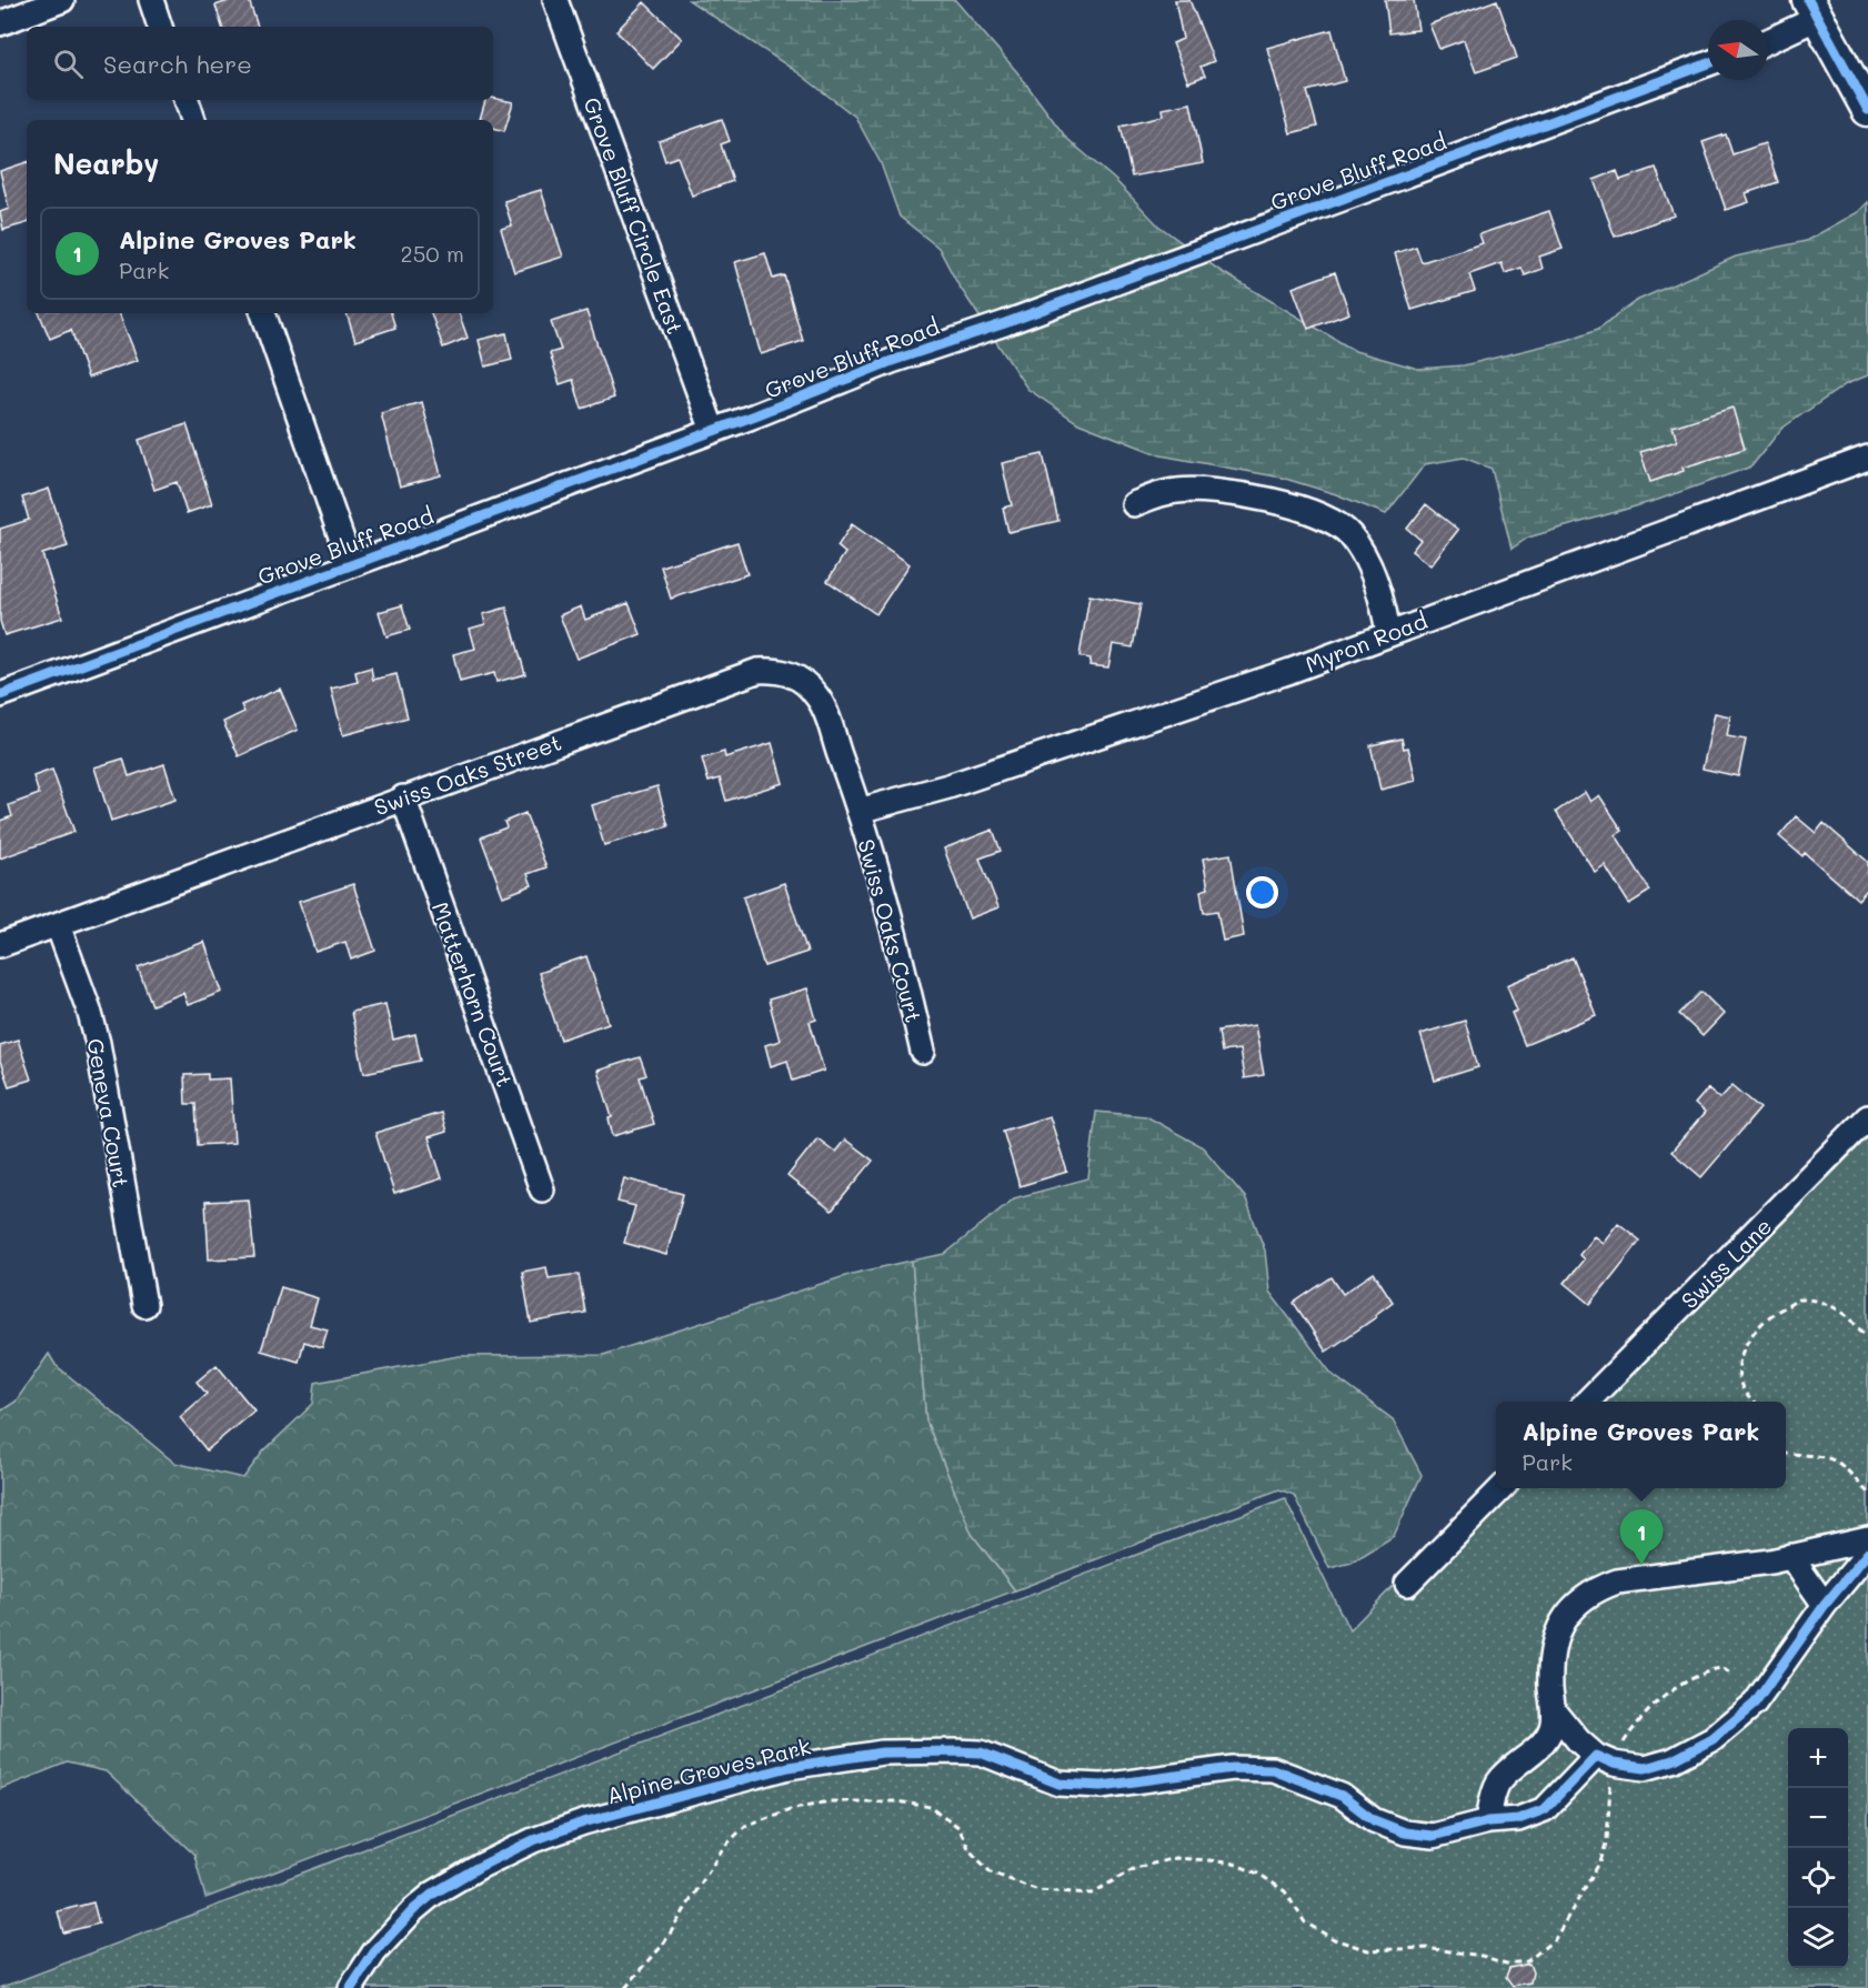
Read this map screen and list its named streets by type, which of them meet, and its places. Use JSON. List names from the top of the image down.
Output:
{
  "streets": {
    "street": [
      "Grove Bluff Road",
      "Grove Bluff Circle East",
      "Myron Road",
      "Swiss Oaks Street",
      "Swiss Oaks Court",
      "Matterhorn Court",
      "Geneva Court",
      "Swiss Lane",
      "Alpine Groves Park"
    ]
  },
  "crossings": [
    ["Grove Bluff Road", "Grove Bluff Circle East"],
    ["Myron Road", "Swiss Oaks Street"],
    ["Myron Road", "Swiss Oaks Court"],
    ["Swiss Oaks Street", "Swiss Oaks Court"],
    ["Swiss Oaks Street", "Matterhorn Court"],
    ["Swiss Oaks Street", "Geneva Court"]
  ],
  "north": "left",
  "page": {
    "search": "Search here",
    "heading": "Nearby",
    "list": [
      {
        "mark": "1",
        "name": "Alpine Groves Park",
        "note": "Park",
        "value": "250 m"
      }
    ],
    "popup": ["Alpine Groves Park", "Park"],
    "pins": "1",
    "map_buttons": ["+", "−"]
  }
}
